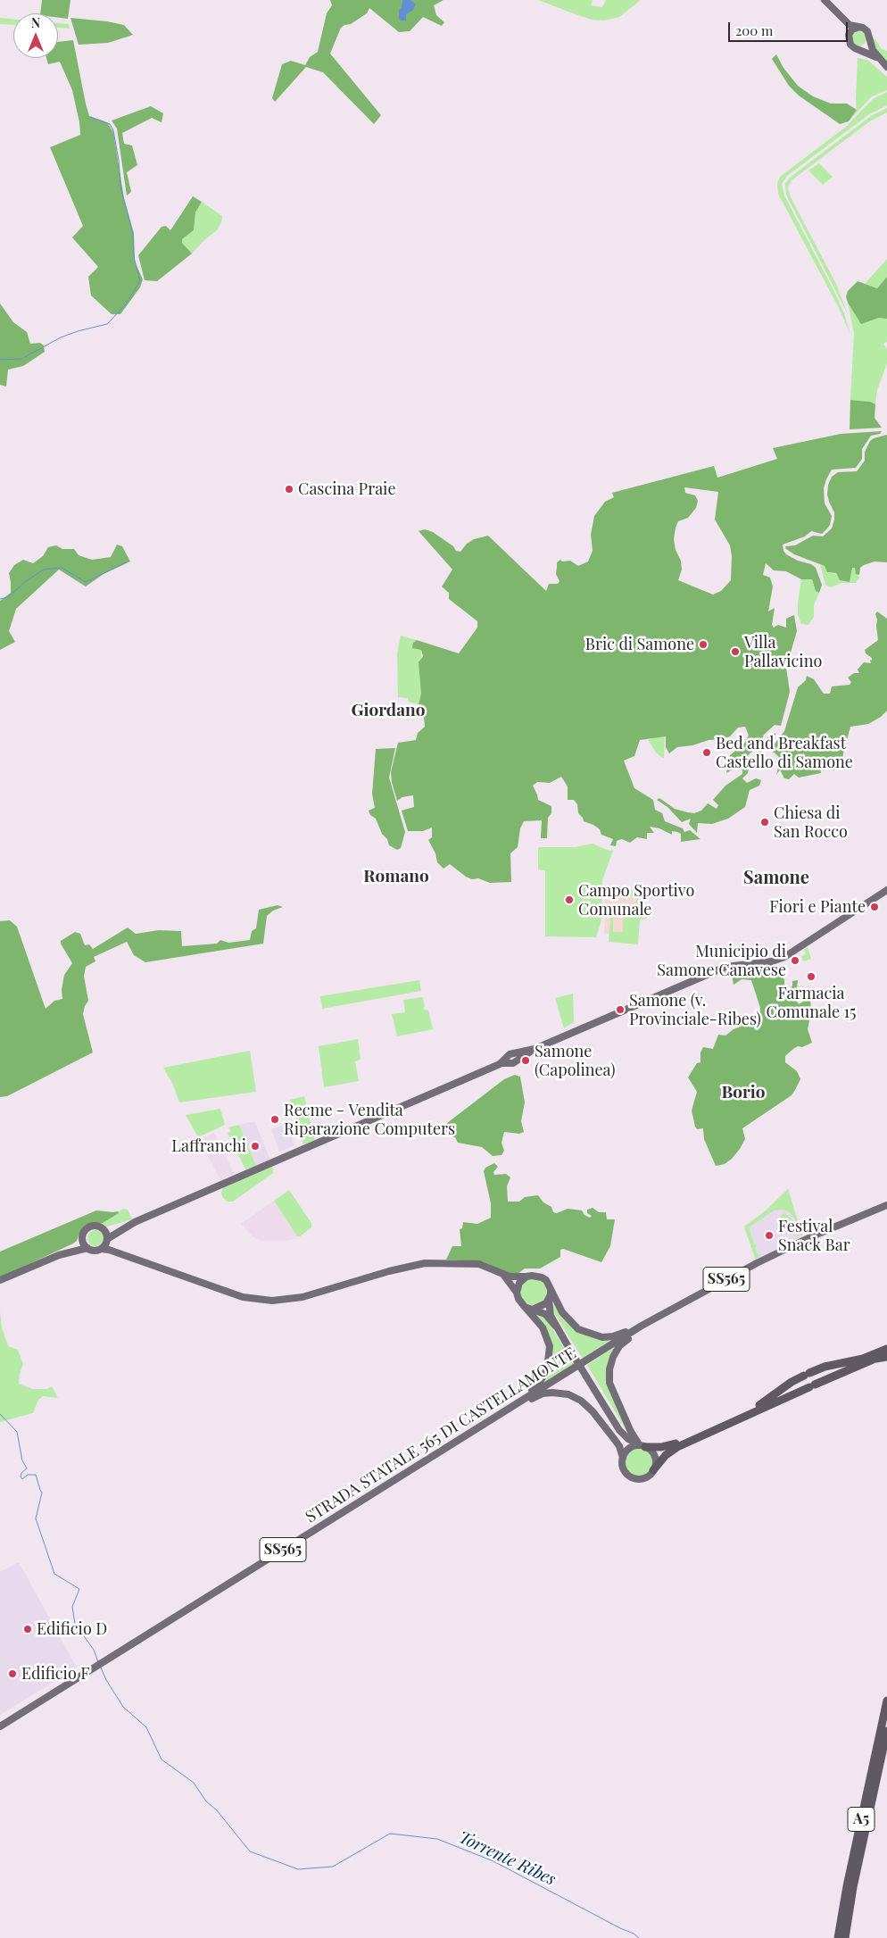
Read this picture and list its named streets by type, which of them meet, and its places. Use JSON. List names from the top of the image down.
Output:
{
  "streets": {
    "highway": ["A5"],
    "main road": ["SS565", "STRADA STATALE 565 DI CASTELLAMONTE"]
  },
  "districts": [
    "Giordano",
    "Romano",
    "Samone",
    "Borio"
  ],
  "water": ["Torrente Ribes"],
  "places": [
    "Cascina Praie",
    "Bric di Samone",
    "Villa Pallavicino",
    "Bed and Breakfast Castello di Samone",
    "Chiesa di San Rocco",
    "Campo Sportivo Comunale",
    "Fiori e Piante",
    "Municipio di Samone Canavese",
    "Farmacia Comunale 15",
    "Samone (v. Provinciale-Ribes)",
    "Samone (Capolinea)",
    "Recme - Vendita Riparazione Computers",
    "Laffranchi",
    "Festival Snack Bar",
    "Edificio D",
    "Edificio F"
  ],
  "scale_bar": "200 m",
  "north": "top"
}
